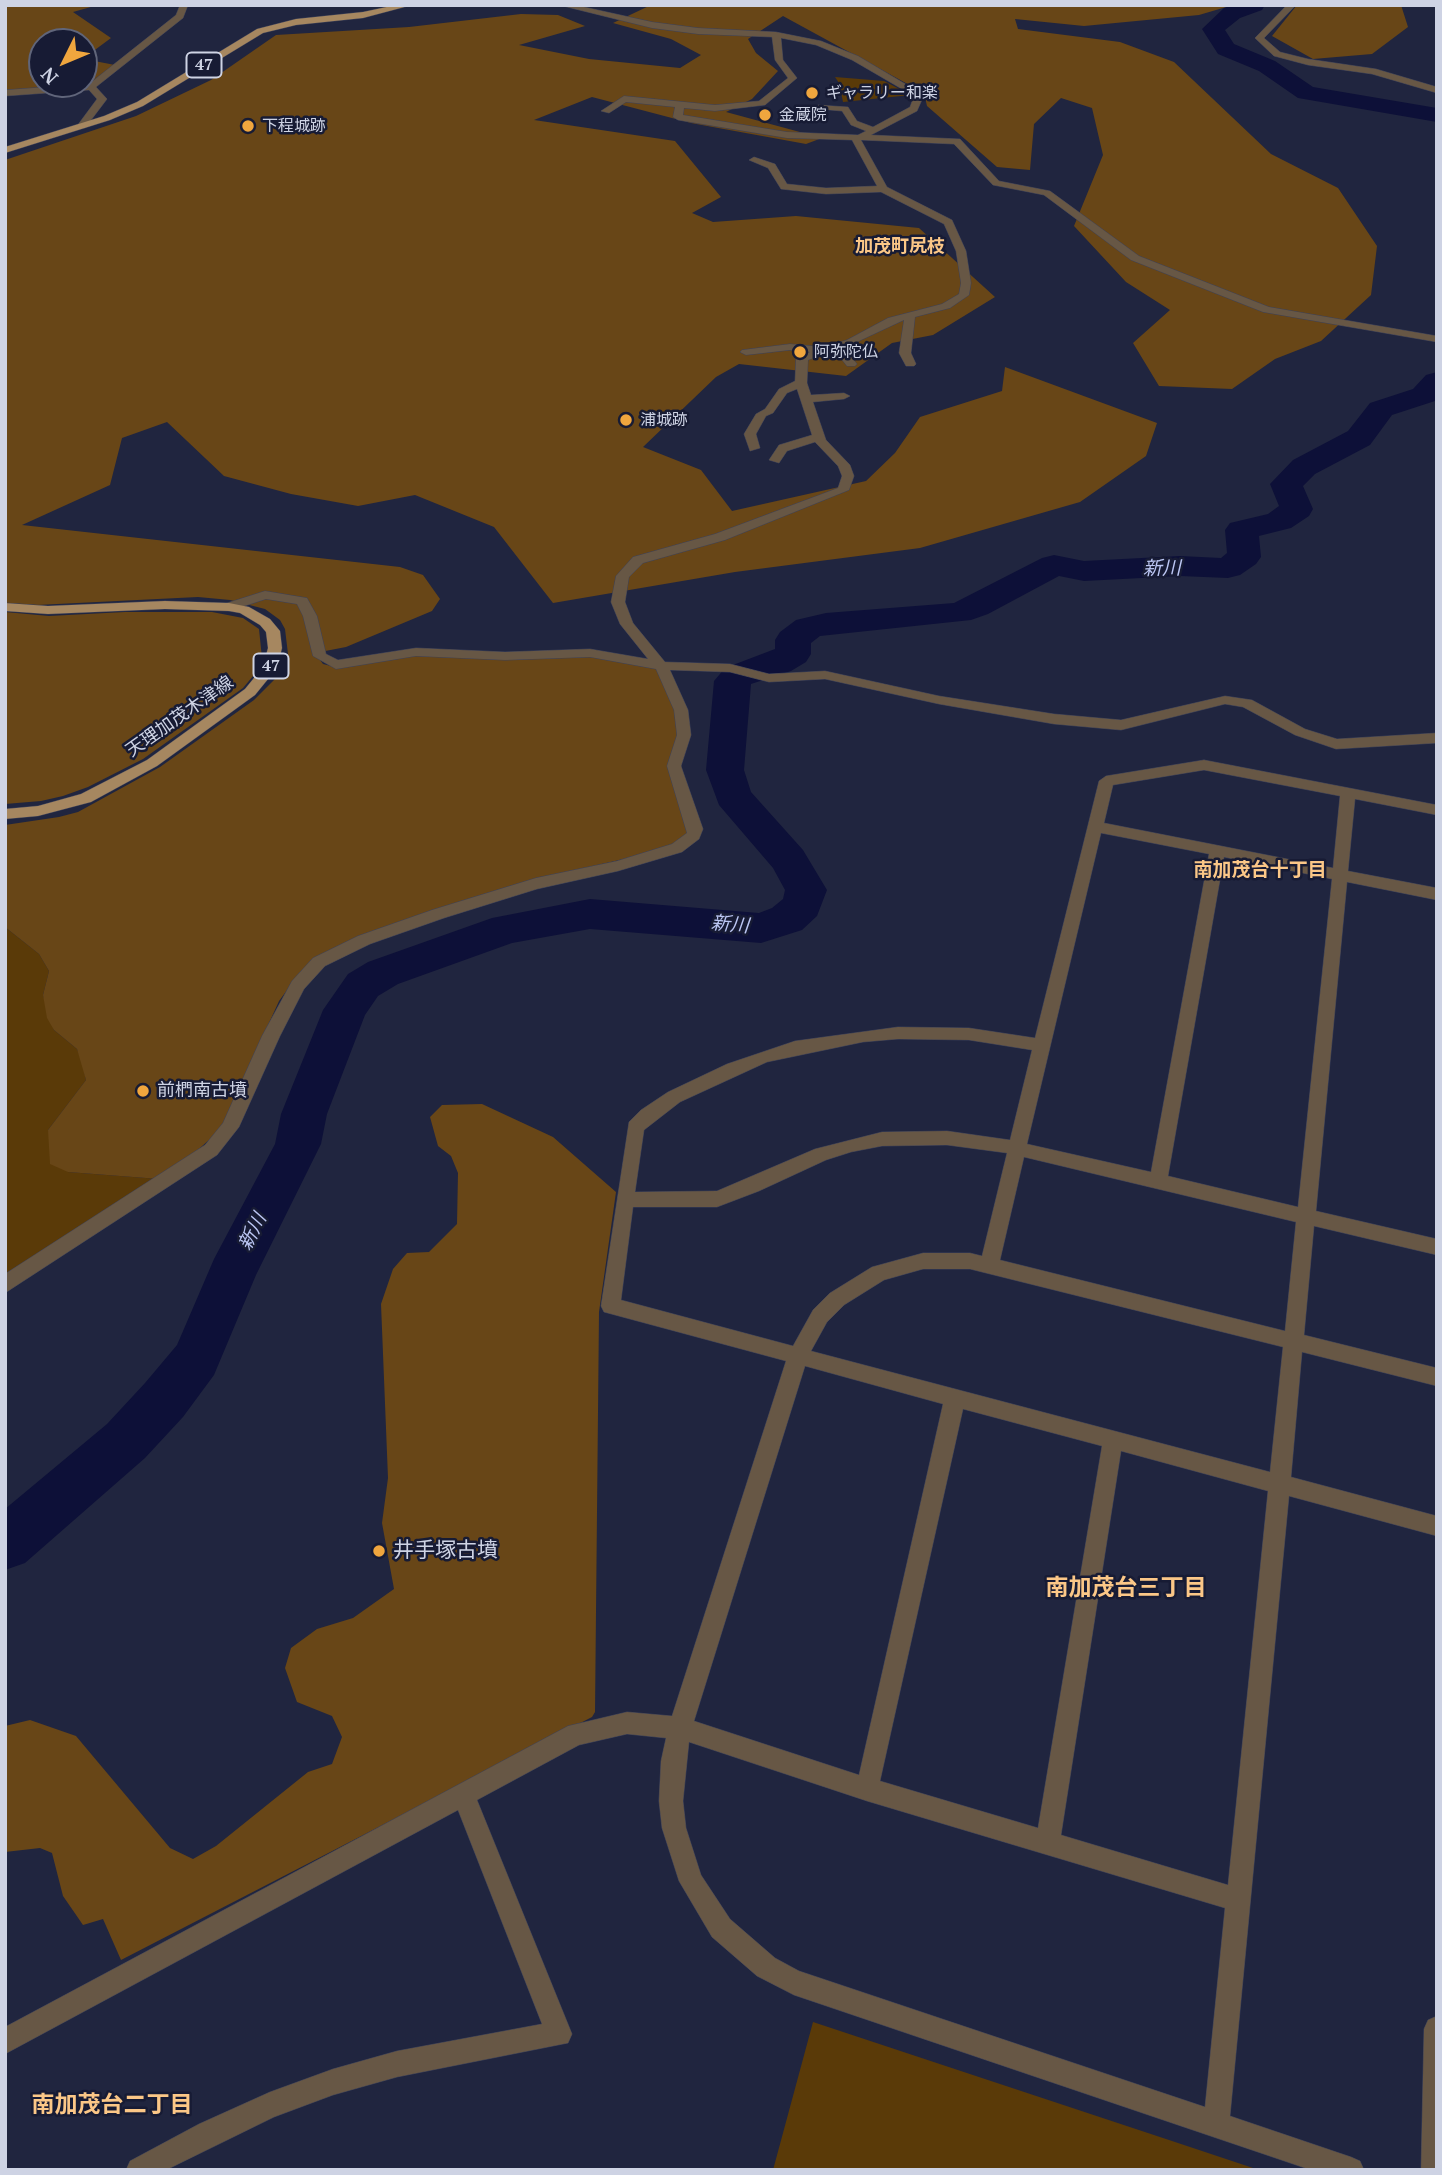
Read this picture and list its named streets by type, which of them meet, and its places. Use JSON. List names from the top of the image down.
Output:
{
  "streets": {
    "main road": ["47", "天理加茂木津線"]
  },
  "districts": [
    "加茂町尻枝",
    "南加茂台十丁目",
    "南加茂台三丁目",
    "南加茂台二丁目"
  ],
  "water": ["新川"],
  "places": [
    "ギャラリー和楽",
    "金蔵院",
    "下程城跡",
    "阿弥陀仏",
    "浦城跡",
    "前椚南古墳",
    "井手塚古墳"
  ],
  "north": "bottom left"
}
